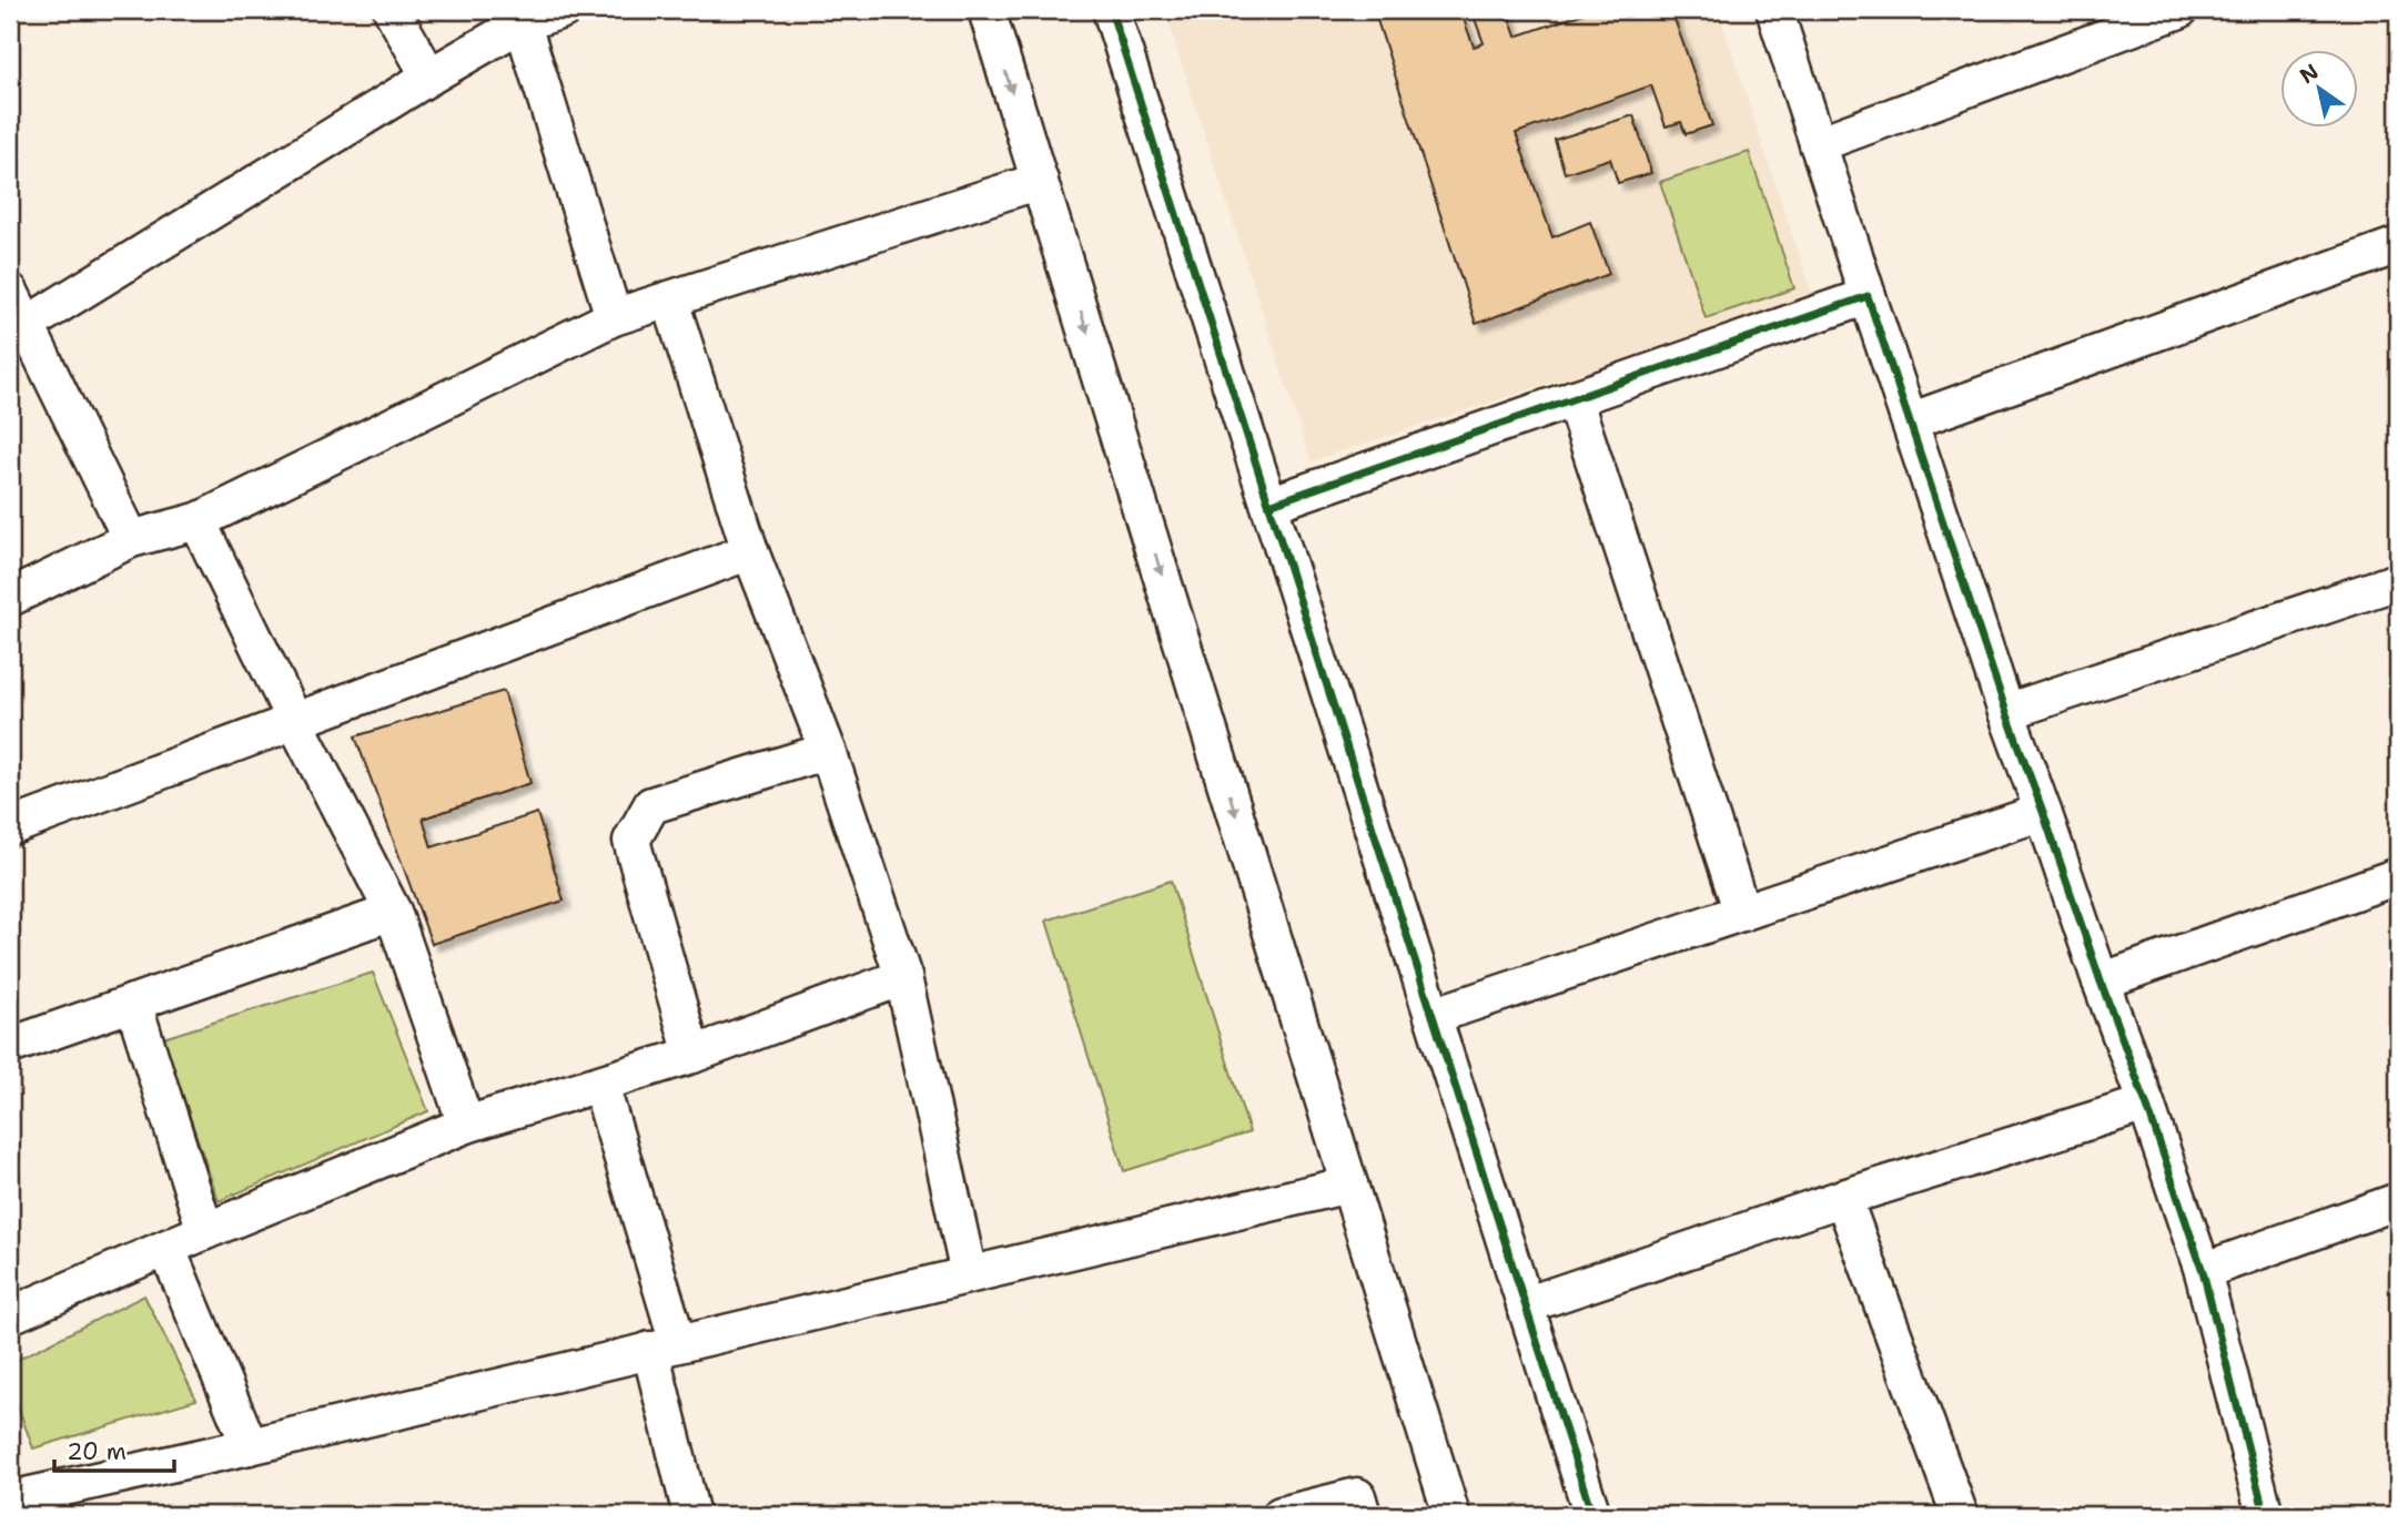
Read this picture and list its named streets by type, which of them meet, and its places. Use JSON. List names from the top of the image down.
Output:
{
  "scale_bar": "20 m",
  "north": "top left"
}
